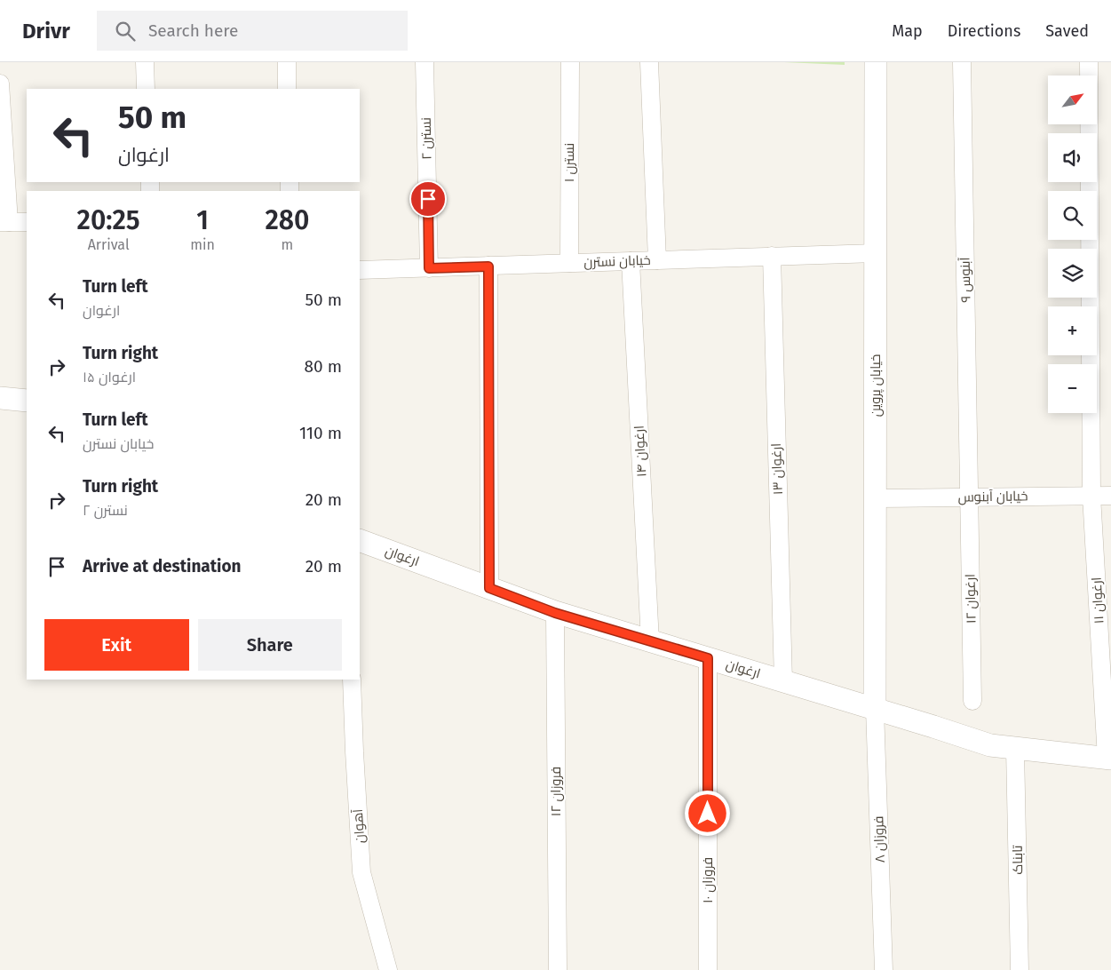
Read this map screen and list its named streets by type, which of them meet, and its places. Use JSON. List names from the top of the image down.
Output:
{
  "streets": {
    "street": [
      "نسترن ۲",
      "نسترن ۱",
      "خیابان نسترن",
      "آبنوس ۹",
      "خیابان پروین",
      "ارغوان ۱۴",
      "ارغوان ۱۳",
      "خیابان آبنوس",
      "ارغوان",
      "ارغوان ۱۲",
      "ارغوان ۱۱",
      "فروزان ۱۲",
      "آهوان",
      "فروزان ۸",
      "تابناک",
      "فروزان ۱۰"
    ]
  },
  "crossings": [
    ["نسترن ۲", "خیابان نسترن"],
    ["نسترن ۱", "خیابان نسترن"],
    ["خیابان نسترن", "خیابان پروین"],
    ["خیابان نسترن", "ارغوان ۱۴"],
    ["خیابان نسترن", "ارغوان ۱۳"],
    ["آبنوس ۹", "خیابان آبنوس"],
    ["آبنوس ۹", "ارغوان ۱۲"],
    ["خیابان پروین", "خیابان آبنوس"],
    ["خیابان پروین", "ارغوان"],
    ["خیابان پروین", "فروزان ۸"],
    ["ارغوان ۱۴", "ارغوان"],
    ["ارغوان ۱۳", "ارغوان"],
    ["خیابان آبنوس", "ارغوان ۱۲"],
    ["خیابان آبنوس", "ارغوان ۱۱"],
    ["ارغوان", "ارغوان ۱۱"],
    ["ارغوان", "فروزان ۱۲"],
    ["ارغوان", "فروزان ۸"],
    ["ارغوان", "تابناک"],
    ["ارغوان", "فروزان ۱۰"]
  ],
  "north": "top right",
  "page": {
    "header": "Drivr",
    "search": "Search here",
    "nav": ["Map", "Directions", "Saved"],
    "map_buttons": ["+", "−"],
    "turn": ["50 m", "ارغوان"],
    "eta": [
      "20:25",
      "Arrival",
      "1",
      "min",
      "280",
      "m"
    ],
    "list": [
      {
        "name": "Turn left",
        "note": "ارغوان",
        "value": "50 m"
      },
      {
        "name": "Turn right",
        "note": "ارغوان ۱۵",
        "value": "80 m"
      },
      {
        "name": "Turn left",
        "note": "خیابان نسترن",
        "value": "110 m"
      },
      {
        "name": "Turn right",
        "note": "نسترن ۲",
        "value": "20 m"
      },
      {
        "name": "Arrive at destination",
        "value": "20 m"
      }
    ],
    "buttons": ["Exit", "Share"]
  }
}
